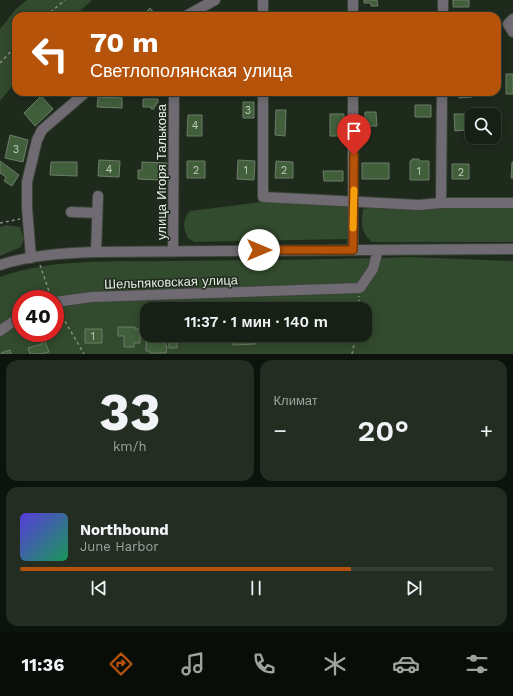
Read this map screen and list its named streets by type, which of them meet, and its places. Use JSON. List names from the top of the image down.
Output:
{
  "streets": {
    "street": ["улица Игоря Талькова", "Шельпяковская улица"]
  },
  "house_numbers": [
    "3",
    "4",
    "3",
    "4",
    "2",
    "1",
    "2",
    "1",
    "2",
    "1"
  ],
  "page": {
    "turn": ["70 m", "Светлополянская улица"],
    "limit": "40",
    "trip": "11:37 · 1 мин · 140 m",
    "tile": [
      ["33", "km/h"],
      "Климат"
    ],
    "heat": ["−", "20°", "+"],
    "song": ["Northbound", "June Harbor"],
    "tabs": "11:36"
  }
}
